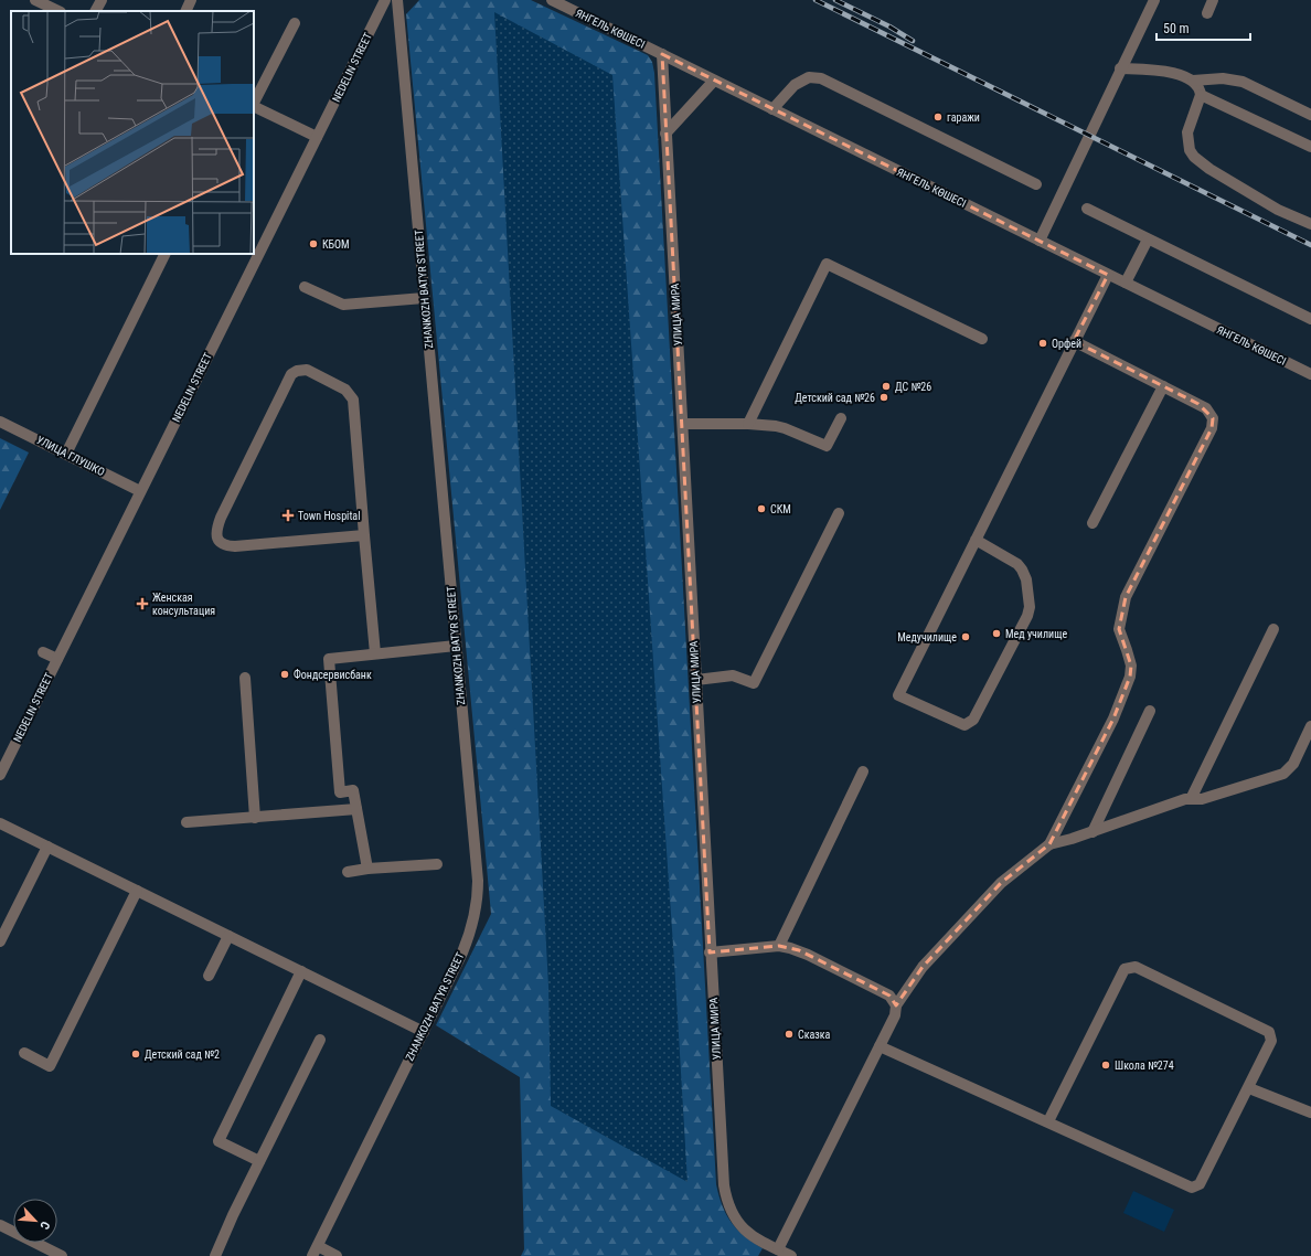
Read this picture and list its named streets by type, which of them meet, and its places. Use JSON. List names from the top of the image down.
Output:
{
  "streets": {
    "street": [
      "ЯНГЕЛЬ КӨШЕСІ",
      "NEDELIN STREET",
      "ZHANKOZH BATYR STREET",
      "УЛИЦА МИРА",
      "УЛИЦА ГЛУШКО"
    ]
  },
  "crossings": [
    ["ЯНГЕЛЬ КӨШЕСІ", "УЛИЦА МИРА"],
    ["NEDELIN STREET", "УЛИЦА ГЛУШКО"]
  ],
  "places": {
    "other": [
      "гаражи",
      "КБОМ",
      "Орфей",
      "ДС №26",
      "Детский сад №26",
      "СКМ",
      "Мед училище",
      "Медучилище",
      "Фондсервисбанк",
      "Сказка",
      "Детский сад №2",
      "Школа №274"
    ],
    "health": ["Town Hospital", "Женская консультация"]
  },
  "scale_bar": "50 m",
  "north": "bottom right"
}
